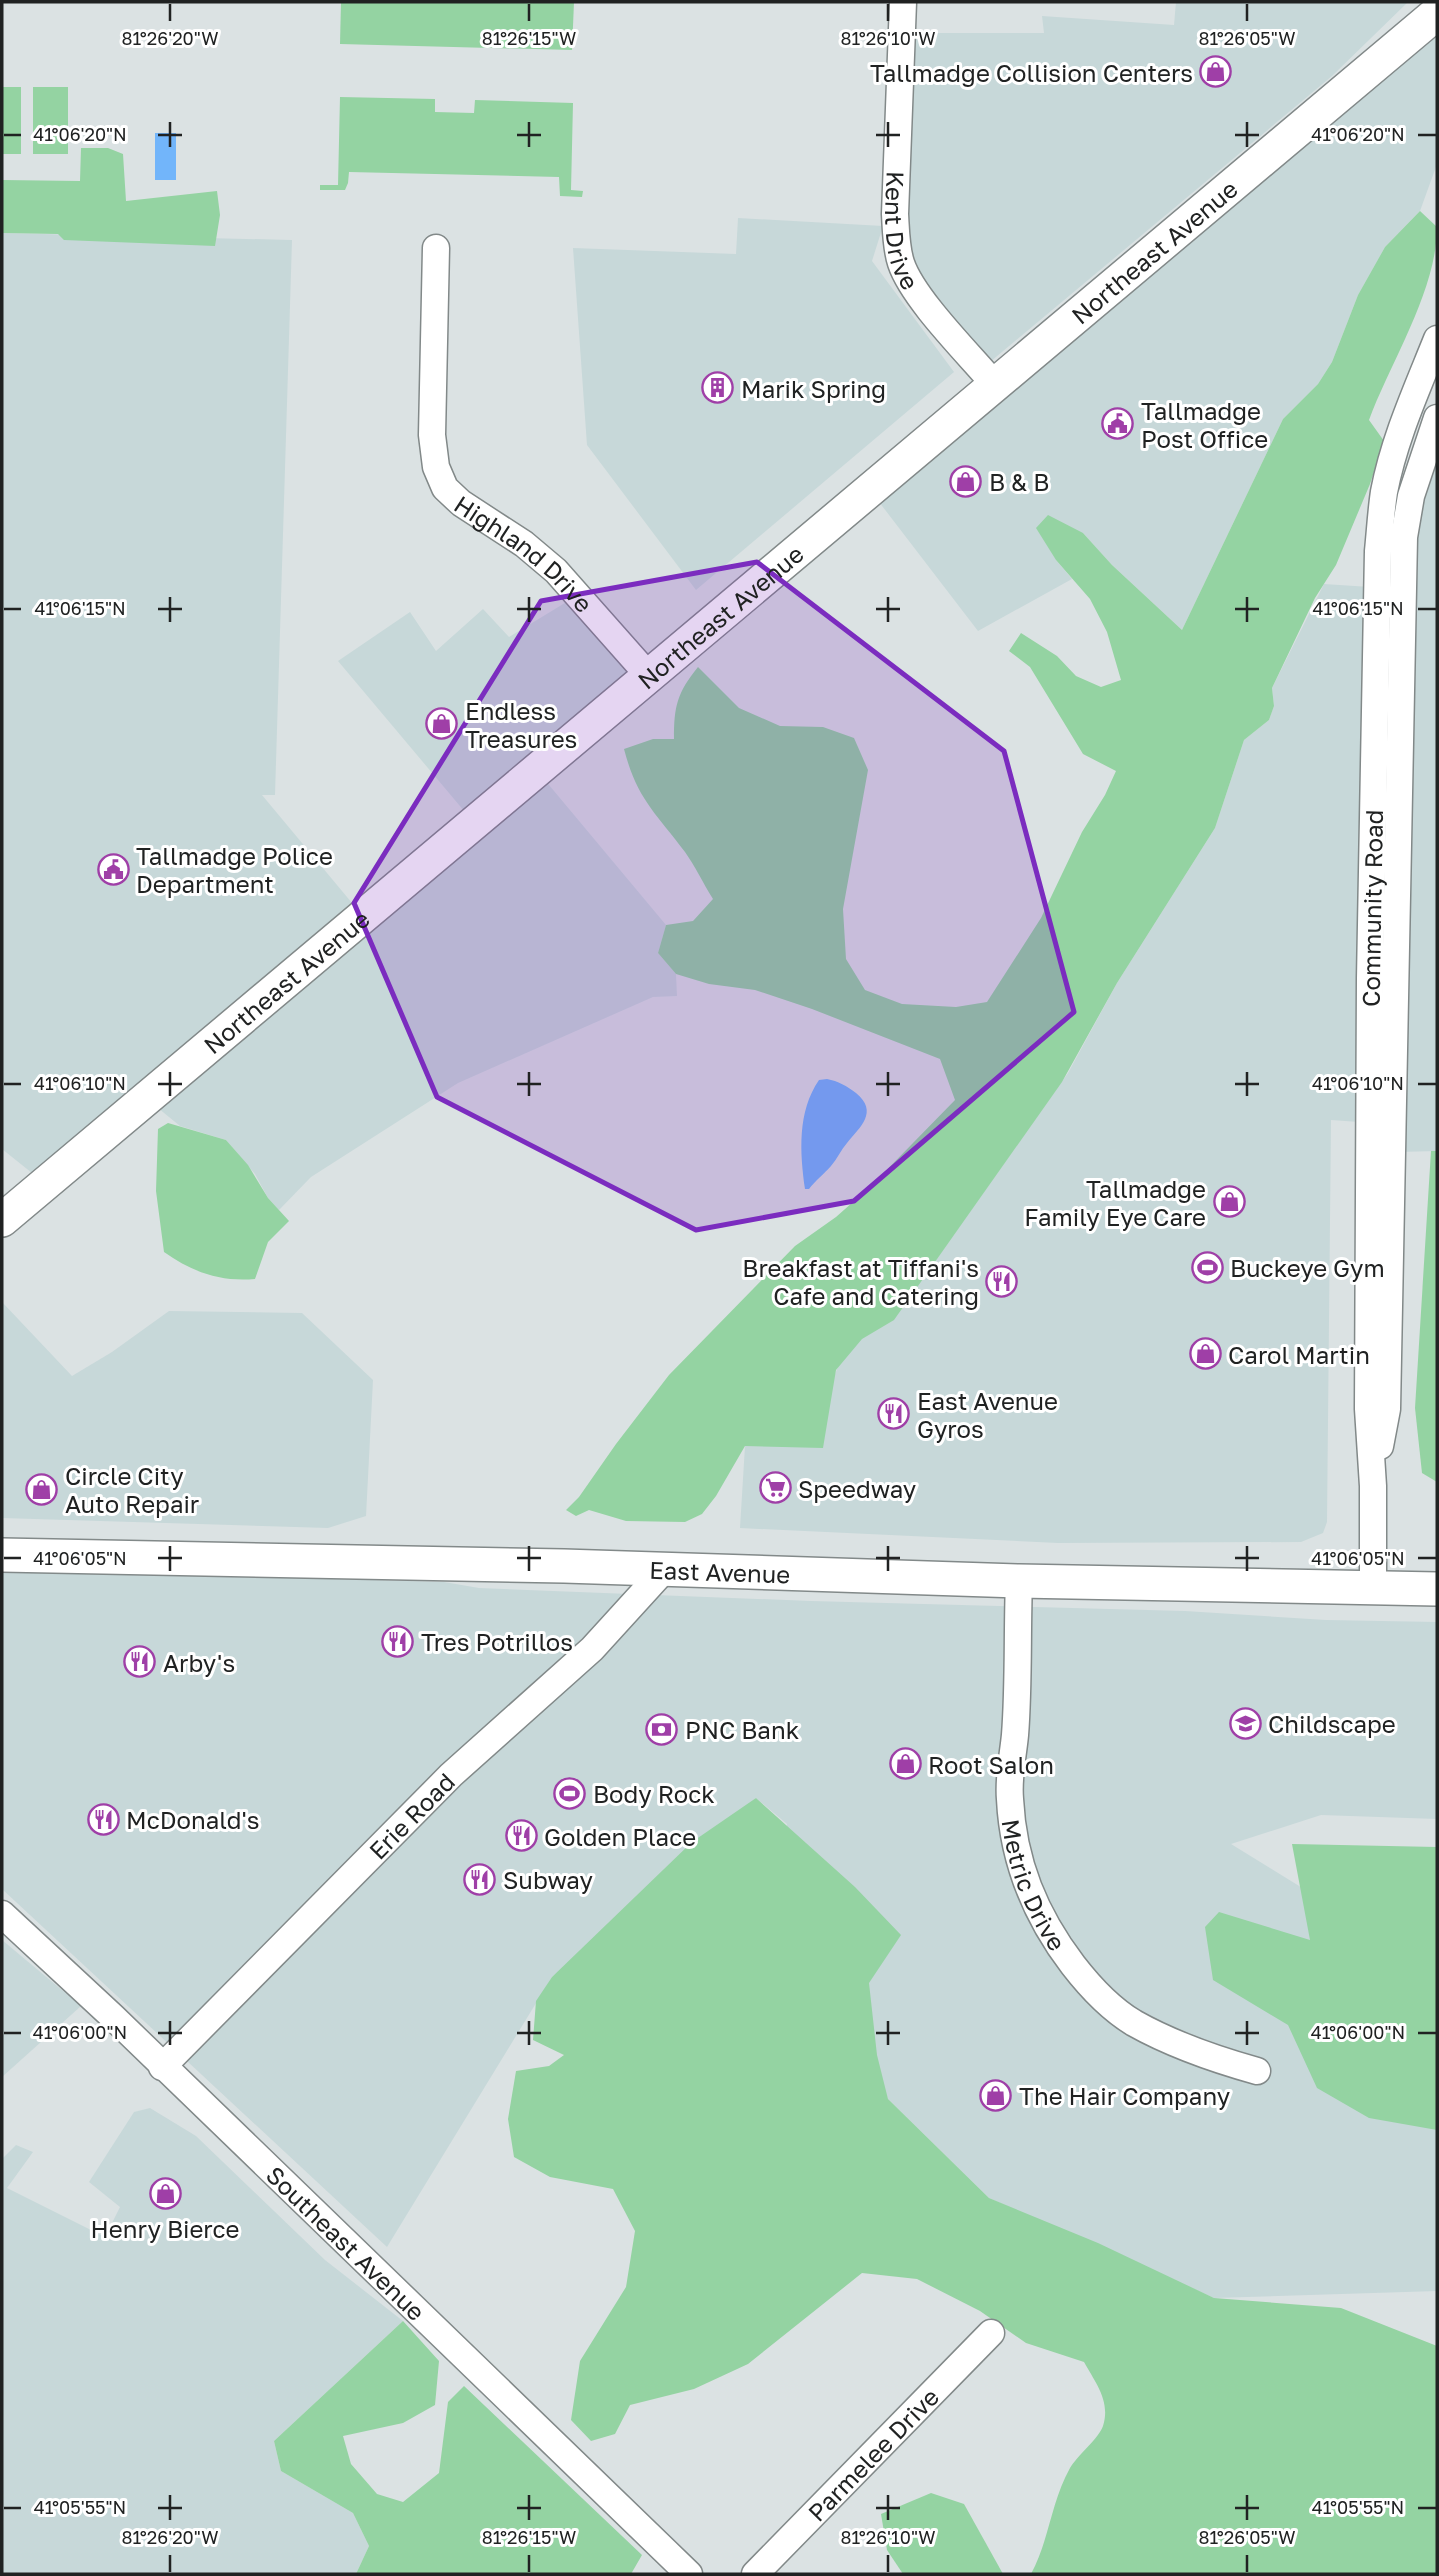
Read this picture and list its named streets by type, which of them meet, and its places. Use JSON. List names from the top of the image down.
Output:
{
  "streets": {
    "main road": ["Northeast Avenue", "East Avenue"],
    "street": [
      "Kent Drive",
      "Highland Drive",
      "Community Road",
      "Erie Road",
      "Metric Drive",
      "Southeast Avenue",
      "Parmelee Drive"
    ]
  },
  "crossings": [
    ["Kent Drive", "Northeast Avenue"],
    ["Northeast Avenue", "Highland Drive"],
    ["Community Road", "East Avenue"],
    ["East Avenue", "Erie Road"],
    ["East Avenue", "Metric Drive"],
    ["Erie Road", "Southeast Avenue"]
  ],
  "places": {
    "shop": [
      "Tallmadge Collision Centers",
      "B & B",
      "Endless Treasures",
      "Tallmadge Family Eye Care",
      "Carol Martin",
      "Circle City Auto Repair",
      "Root Salon",
      "The Hair Company",
      "Henry Bierce"
    ],
    "building": ["Marik Spring"],
    "public building": ["Tallmadge Post Office", "Tallmadge Police Department"],
    "sports": ["Buckeye Gym", "Body Rock"],
    "restaurant": [
      "Breakfast at Tiffani's Cafe and Catering",
      "East Avenue Gyros",
      "Tres Potrillos",
      "Arby's",
      "McDonald's",
      "Golden Place",
      "Subway"
    ],
    "supermarket": ["Speedway"],
    "school or university": ["Childscape"],
    "bank": ["PNC Bank"]
  },
  "coordinates": [
    "81°26'20\"W",
    "81°26'15\"W",
    "81°26'10\"W",
    "81°26'05\"W",
    "41°06'20\"N",
    "41°06'15\"N",
    "41°06'10\"N",
    "41°06'05\"N",
    "41°06'00\"N",
    "41°05'55\"N"
  ]
}
